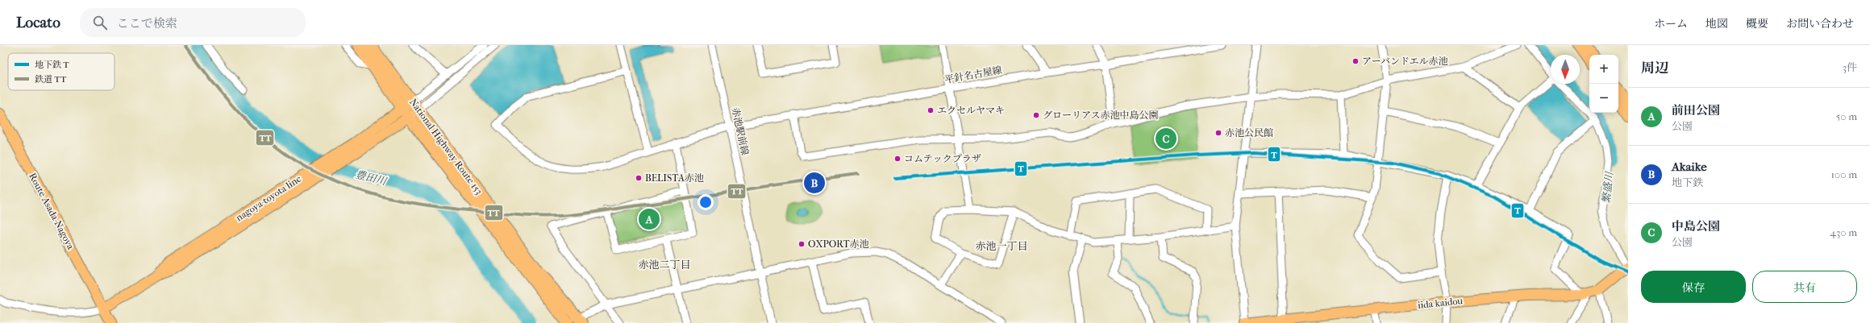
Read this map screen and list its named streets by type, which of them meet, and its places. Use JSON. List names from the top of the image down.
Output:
{
  "streets": {
    "highway": ["National Highway Route 153"],
    "main road": ["nagoya-toyota line", "Route Asada-Nagoya", "iida kaidou"],
    "street": ["平針名古屋線", "赤池駅前線"]
  },
  "crossings": [
    ["平針名古屋線", "赤池駅前線"],
    ["National Highway Route 153", "nagoya-toyota line"],
    ["nagoya-toyota line", "Route Asada-Nagoya"]
  ],
  "districts": ["赤池一丁目", "赤池二丁目"],
  "water": ["豊田川", "繁盛川"],
  "places": [
    "アーバンドエル赤池",
    "エクセルヤマキ",
    "グローリアス赤池中島公園",
    "赤池公民館",
    "コムテックプラザ",
    "BELISTA赤池",
    "OXPORT赤池"
  ],
  "lines": ["rail line TT", "metro line T"],
  "legend": ["地下鉄 T", "鉄道 TT"],
  "north": "bottom",
  "page": {
    "header": "Locato",
    "search": "ここで検索",
    "nav": [
      "ホーム",
      "地図",
      "概要",
      "お問い合わせ"
    ],
    "heading": ["周辺", "3件"],
    "map_buttons": ["+", "−"],
    "list": [
      {
        "mark": "A",
        "name": "前田公園",
        "note": "公園",
        "value": "50 m"
      },
      {
        "mark": "B",
        "name": "Akaike",
        "note": "地下鉄",
        "value": "100 m"
      },
      {
        "mark": "C",
        "name": "中島公園",
        "note": "公園",
        "value": "430 m"
      }
    ],
    "pins": ["C", "B", "A"],
    "buttons": ["保存", "共有"]
  }
}
